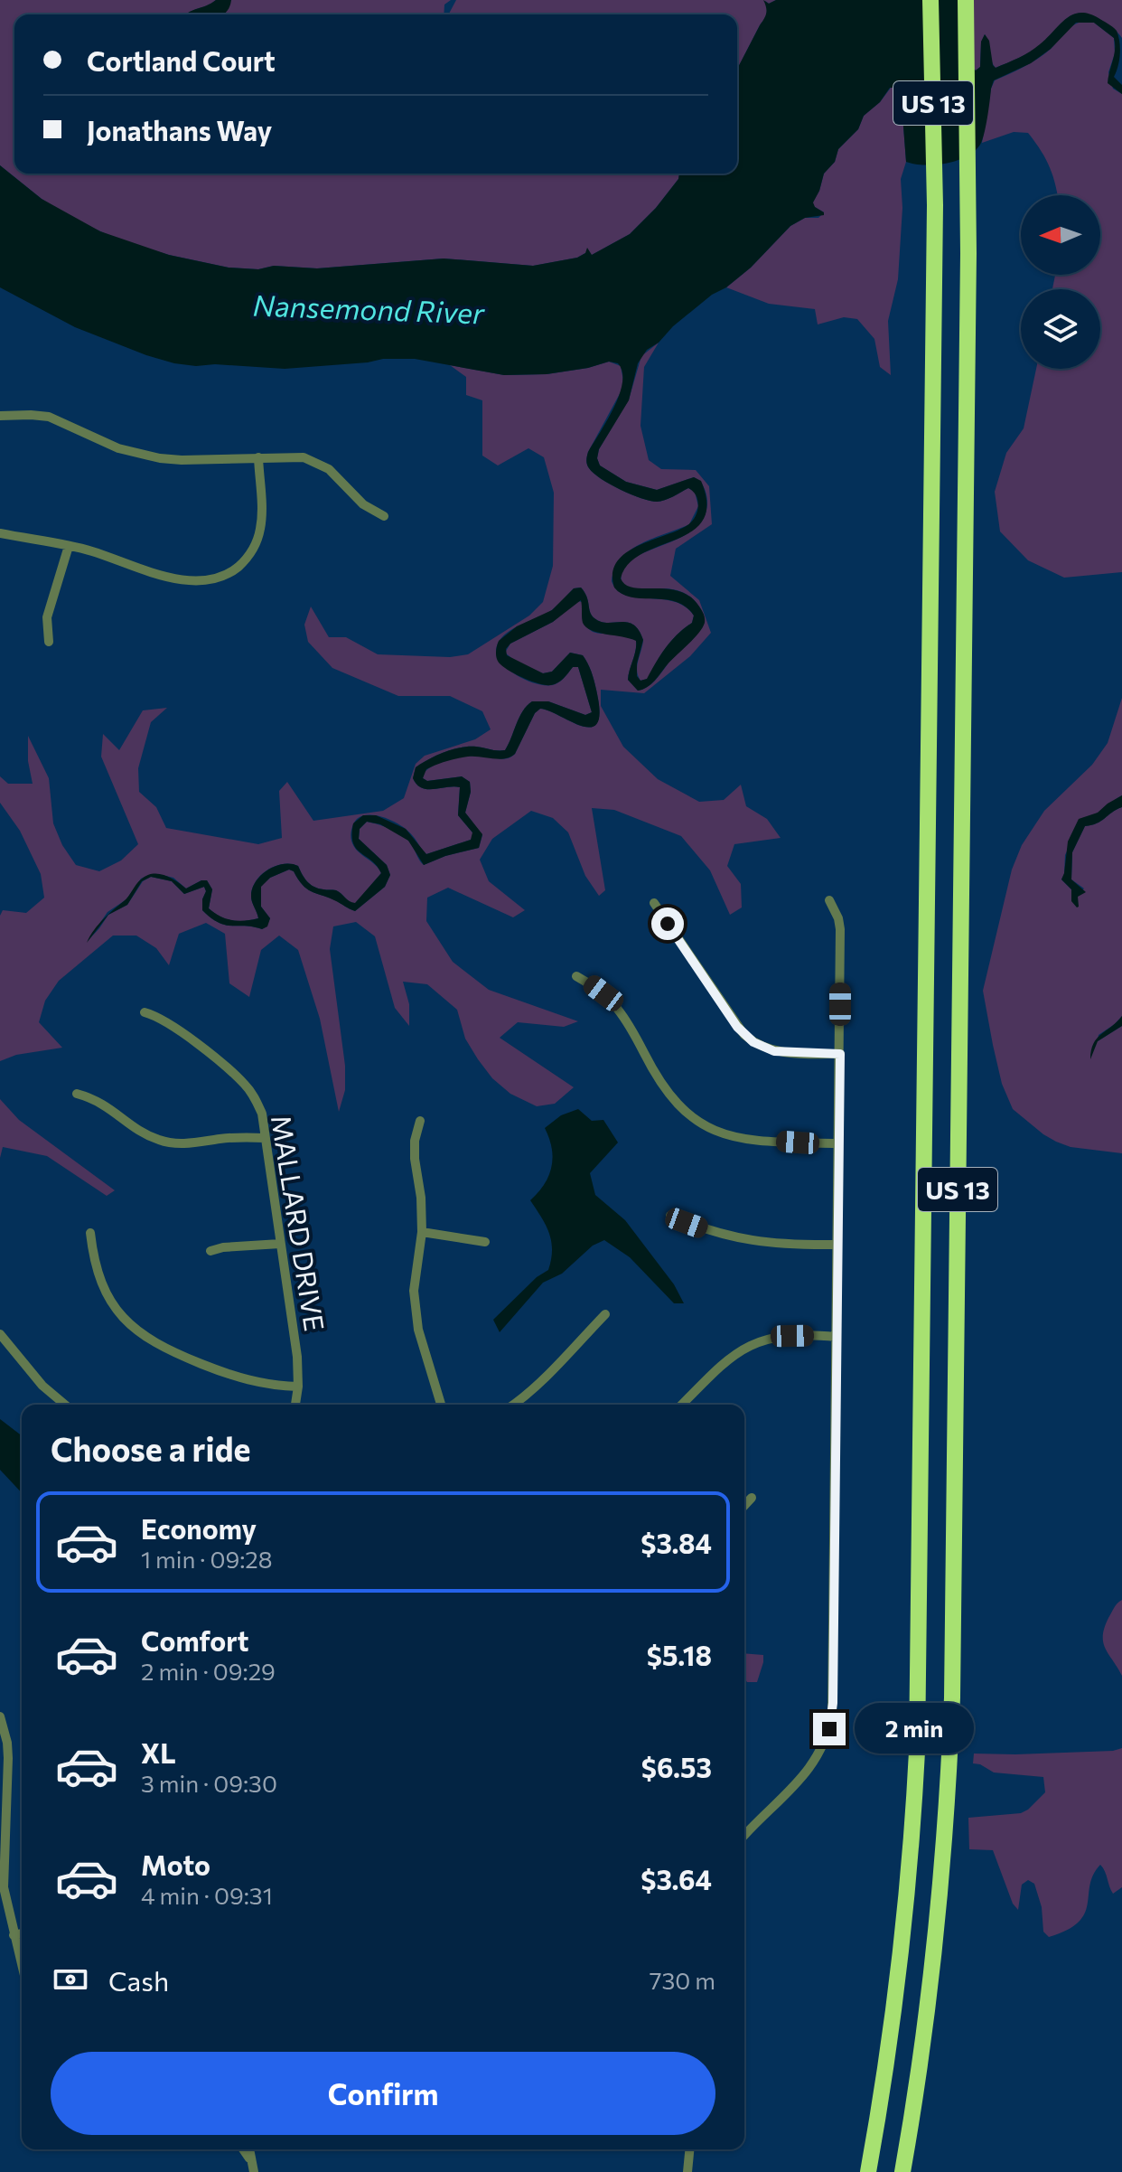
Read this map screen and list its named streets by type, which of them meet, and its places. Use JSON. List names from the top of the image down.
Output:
{
  "streets": {
    "highway": ["US 13"],
    "street": ["MALLARD DRIVE"]
  },
  "water": ["Nansemond River"],
  "north": "left",
  "page": {
    "banner": ["Cortland Court", "Jonathans Way"],
    "heading": "Choose a ride",
    "list": [
      {
        "name": "Economy",
        "note": "1 min · 09:28",
        "value": "$3.84"
      },
      {
        "name": "Comfort",
        "note": "2 min · 09:29",
        "value": "$5.18"
      },
      {
        "name": "XL",
        "note": "3 min · 09:30",
        "value": "$6.53"
      },
      {
        "name": "Moto",
        "note": "4 min · 09:31",
        "value": "$3.64"
      }
    ],
    "bubble": "2 min",
    "pay": ["Cash", "730 m"],
    "buttons": "Confirm"
  }
}
